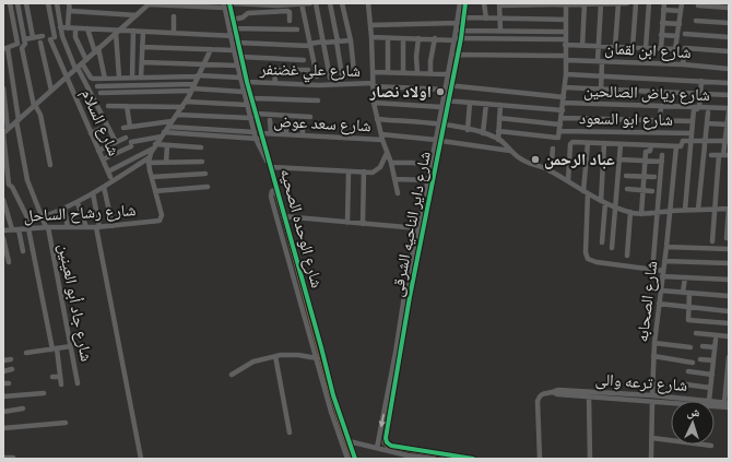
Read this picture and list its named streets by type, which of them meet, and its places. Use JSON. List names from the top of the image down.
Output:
{
  "streets": {
    "street": [
      "شارع ابن لقمان",
      "شارع علي غضنفر",
      "شارع رياض الصالحين",
      "شارع ابو السعود",
      "شارع السلام",
      "شارع سعد عوض",
      "شارع رشاح الساحل",
      "شارع داير الناحيه الشرقى",
      "شارع الوحده الصحيه",
      "شارع الصحابه",
      "شارع جاد أبو العينين",
      "شارع ترعه والى"
    ]
  },
  "crossings": [
    ["شارع ابن لقمان", "شارع داير الناحيه الشرقى"],
    ["شارع علي غضنفر", "شارع رياض الصالحين"],
    ["شارع علي غضنفر", "شارع داير الناحيه الشرقى"],
    ["شارع علي غضنفر", "شارع الوحده الصحيه"],
    ["شارع رياض الصالحين", "شارع داير الناحيه الشرقى"],
    ["شارع سعد عوض", "شارع داير الناحيه الشرقى"],
    ["شارع سعد عوض", "شارع الوحده الصحيه"],
    ["شارع رشاح الساحل", "شارع جاد أبو العينين"],
    ["شارع الصحابه", "شارع ترعه والى"]
  ],
  "places": ["اولاد نصار", "عباد الرحمن"],
  "north": "top"
}
